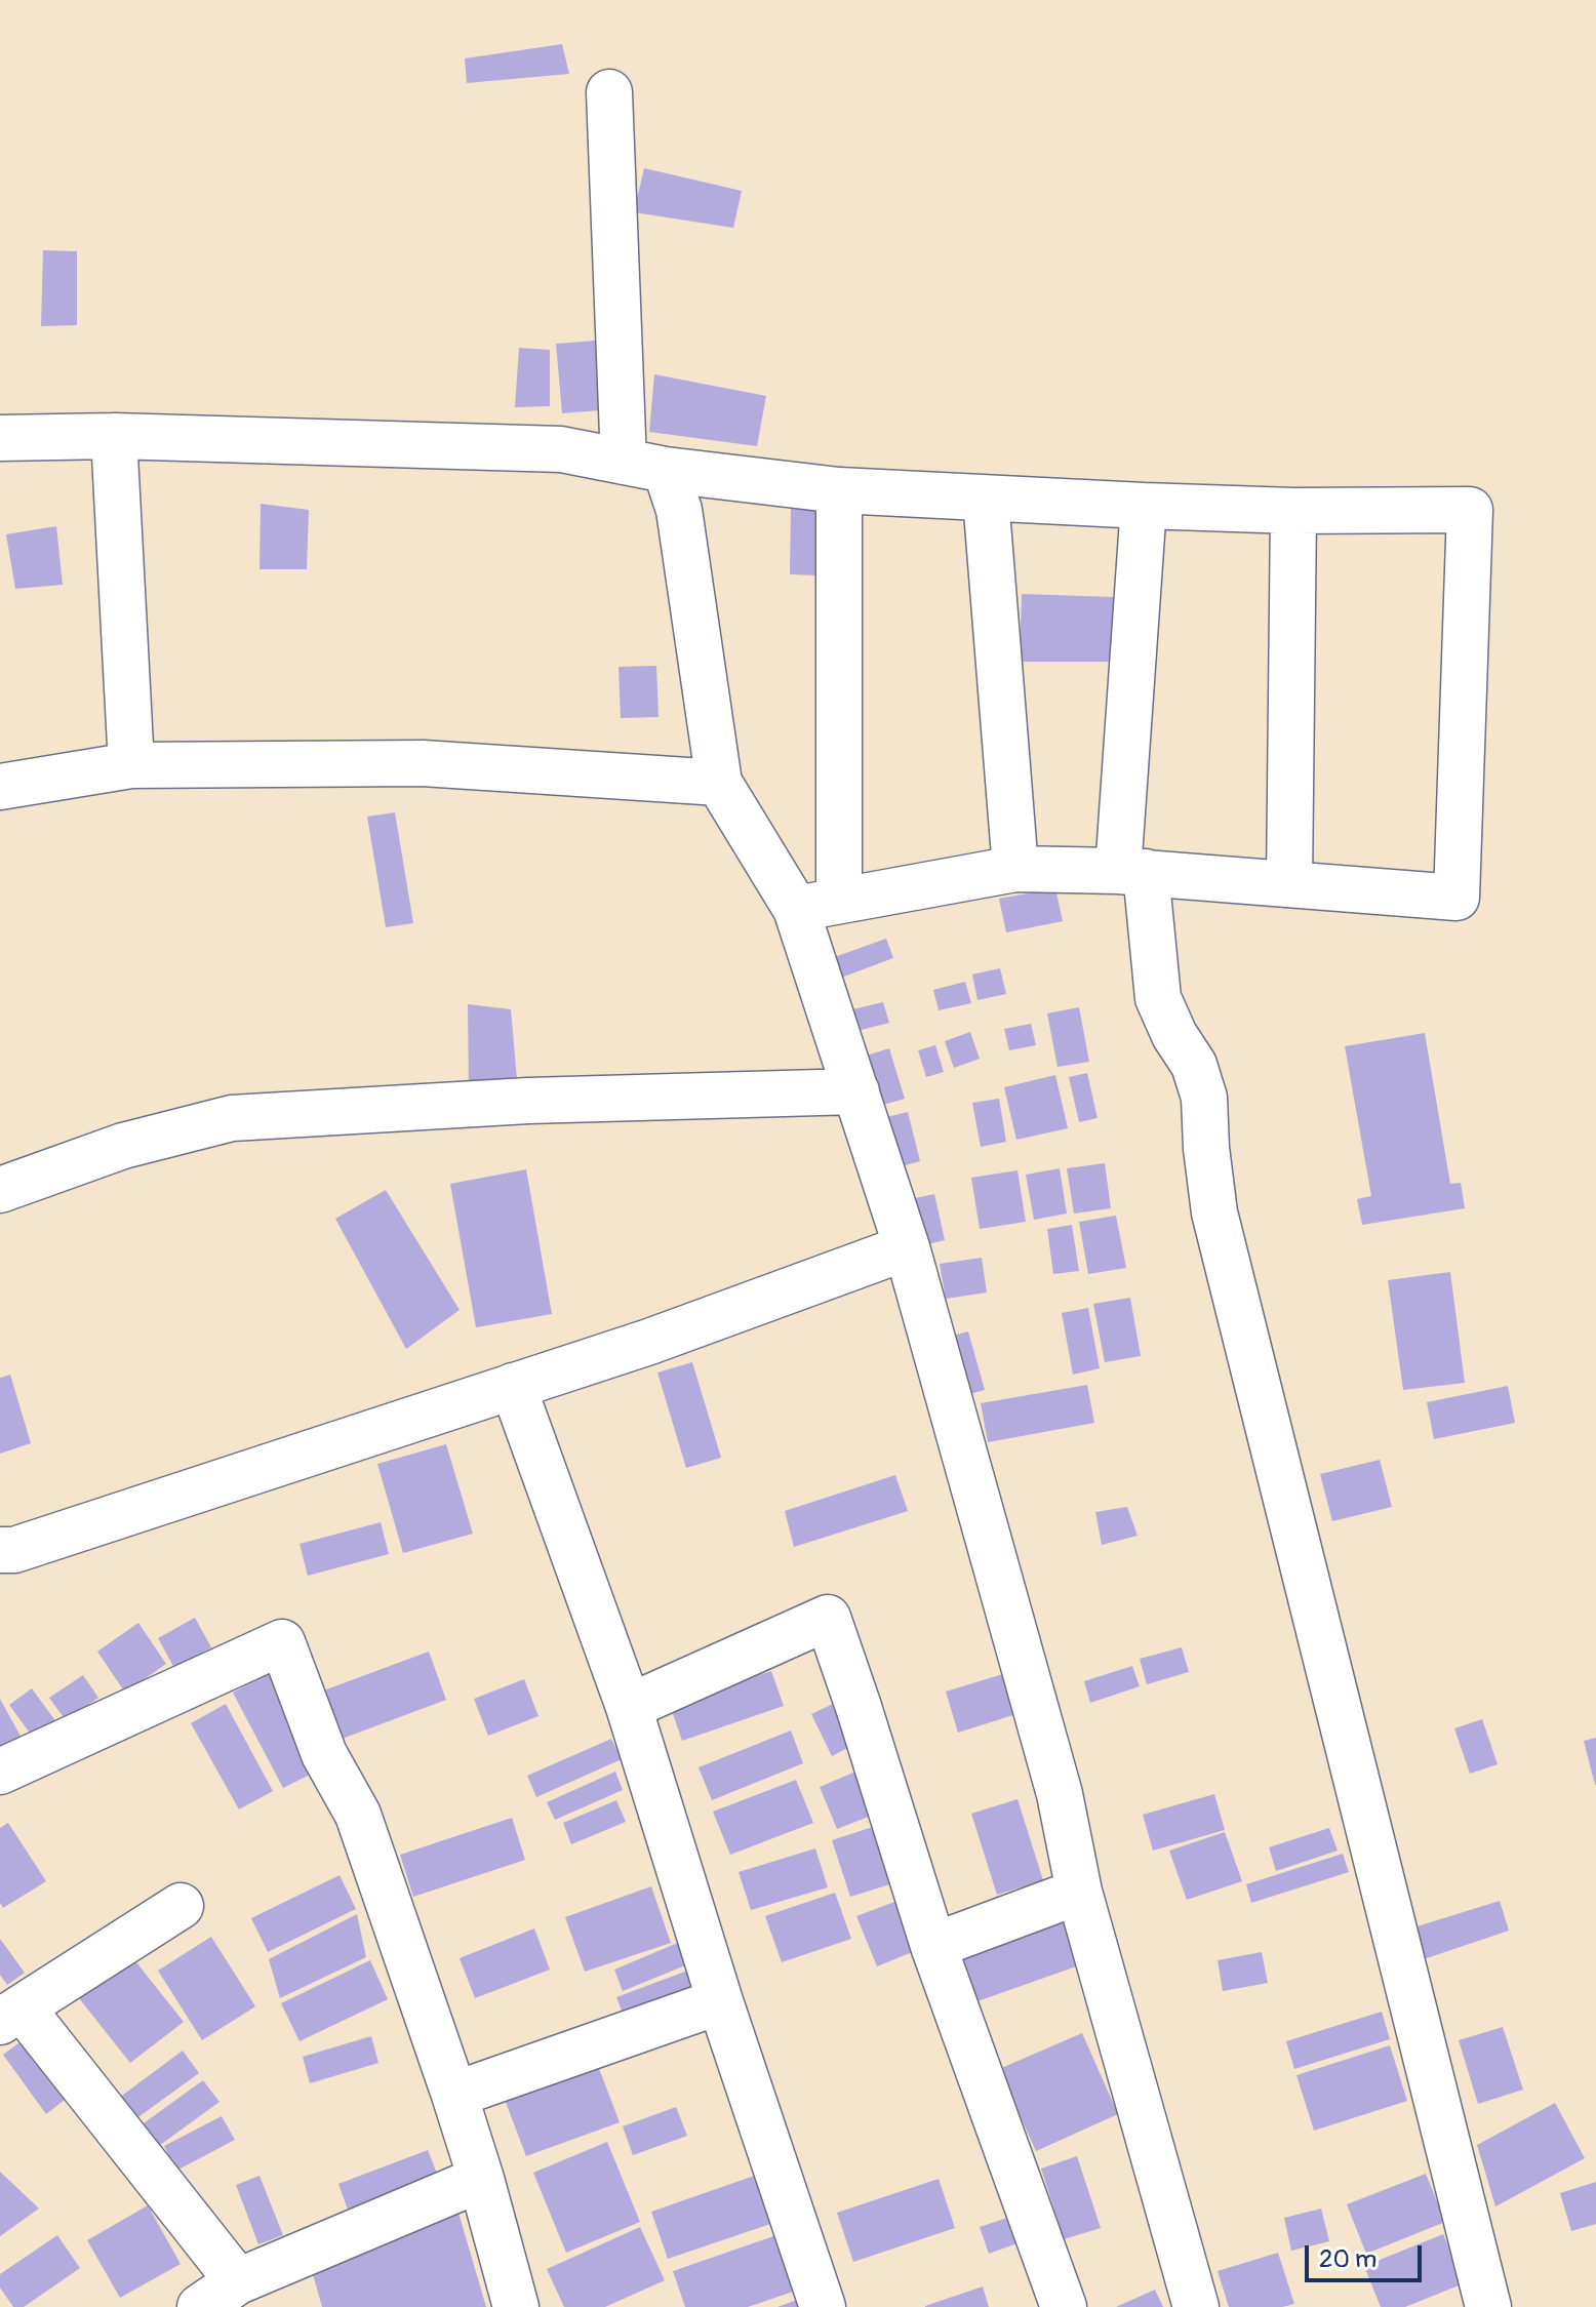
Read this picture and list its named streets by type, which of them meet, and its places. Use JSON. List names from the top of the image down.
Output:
{
  "scale_bar": "20 m"
}
